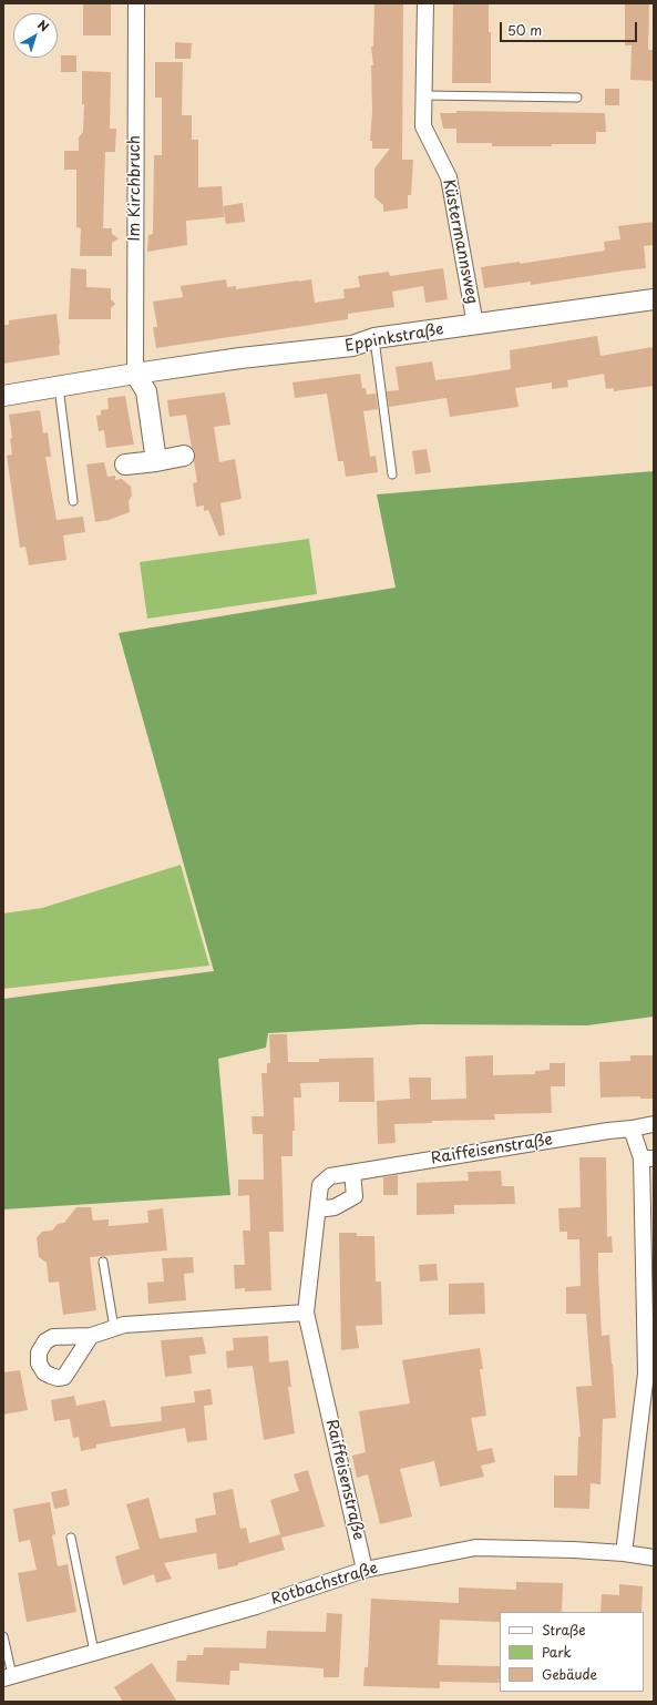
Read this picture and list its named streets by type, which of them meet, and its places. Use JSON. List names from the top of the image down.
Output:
{
  "streets": {
    "street": [
      "Im Kirchbruch",
      "Küstermannsweg",
      "Eppinkstraße",
      "Raiffeisenstraße",
      "Rotbachstraße"
    ]
  },
  "crossings": [
    ["Im Kirchbruch", "Eppinkstraße"],
    ["Küstermannsweg", "Eppinkstraße"],
    ["Raiffeisenstraße", "Rotbachstraße"]
  ],
  "legend": ["Straße", "Park", "Gebäude"],
  "scale_bar": "50 m",
  "north": "top right"
}
